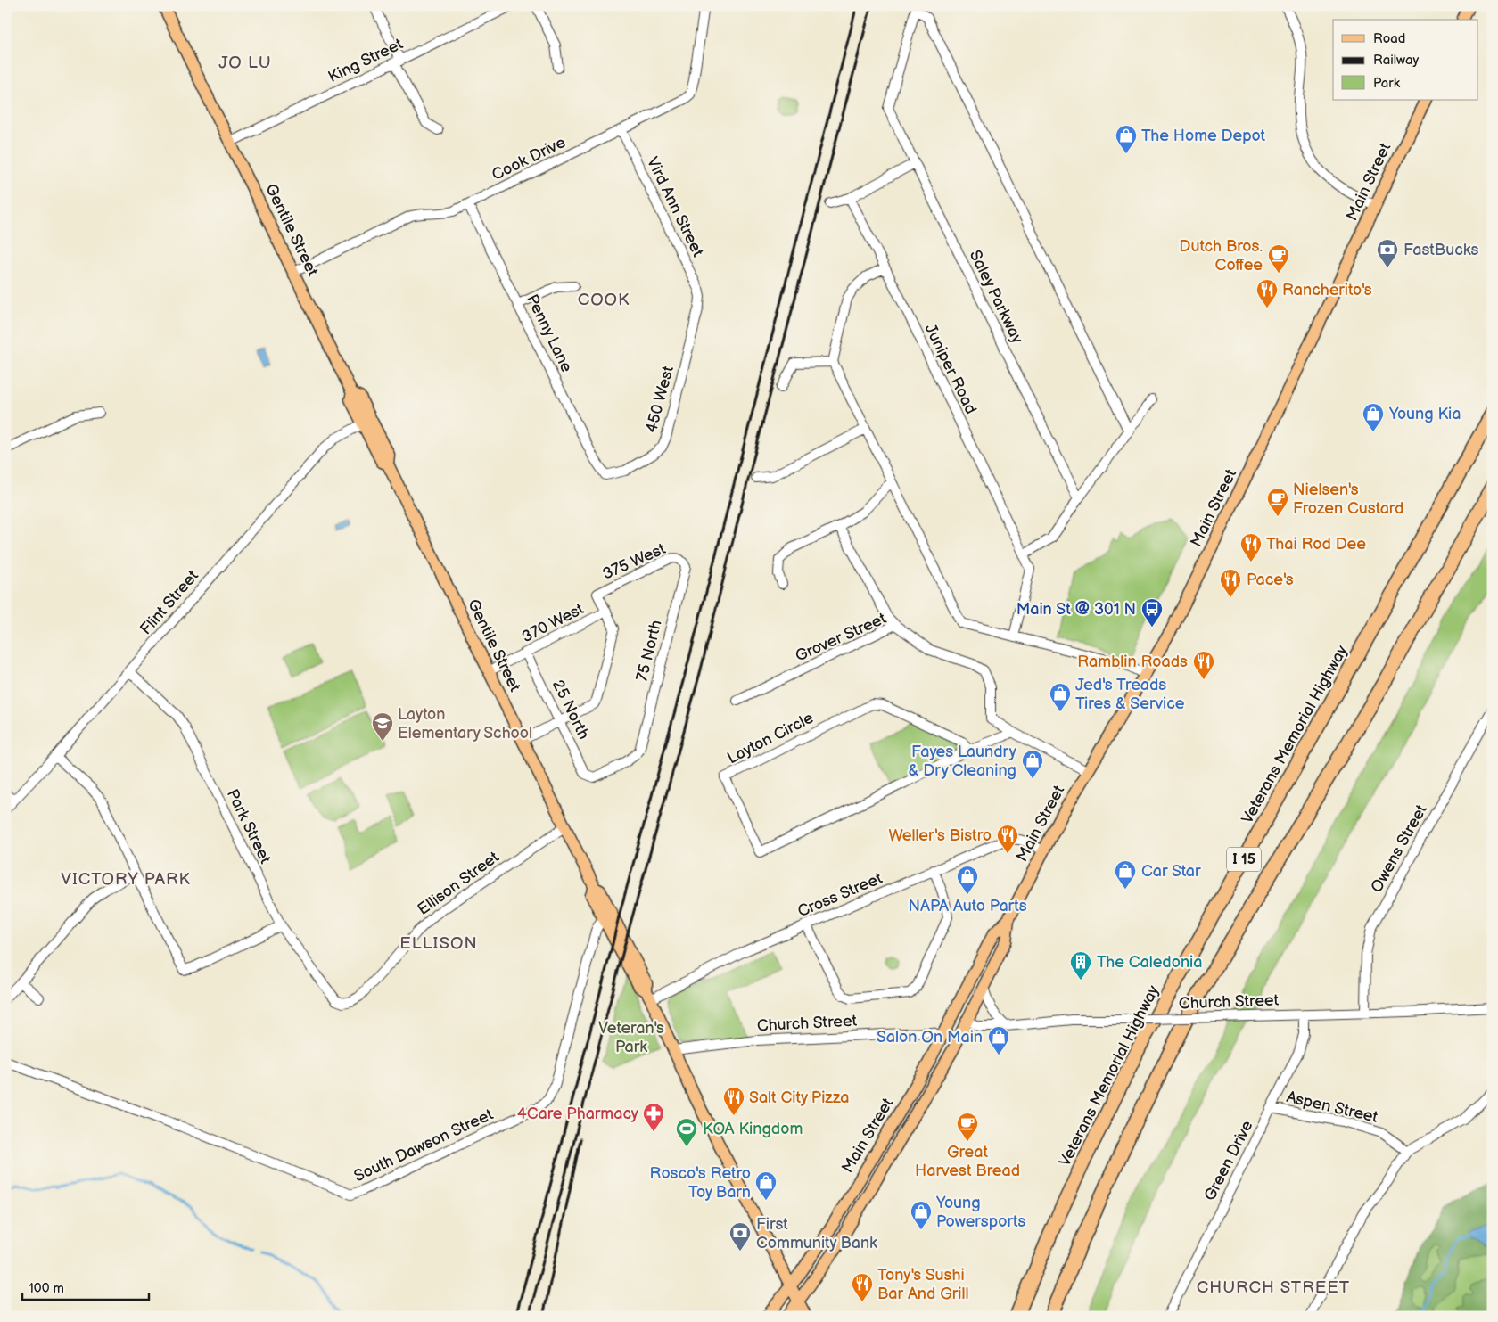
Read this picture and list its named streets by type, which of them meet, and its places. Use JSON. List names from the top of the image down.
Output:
{
  "streets": {
    "highway": ["Veterans Memorial Highway", "I 15"],
    "main road": ["Main Street", "Gentile Street"],
    "street": [
      "King Street",
      "Cook Drive",
      "Vird Ann Street",
      "Saley Parkway",
      "Penny Lane",
      "Juniper Road",
      "450 West",
      "375 West",
      "Flint Street",
      "370 West",
      "Grover Street",
      "75 North",
      "25 North",
      "Layton Circle",
      "Park Street",
      "Owens Street",
      "Ellison Street",
      "Cross Street",
      "Church Street",
      "Aspen Street",
      "South Dawson Street",
      "Green Drive"
    ]
  },
  "crossings": [
    ["King Street", "Gentile Street"],
    ["Cook Drive", "Vird Ann Street"],
    ["Cook Drive", "Gentile Street"],
    ["Cook Drive", "Penny Lane"],
    ["Main Street", "Gentile Street"],
    ["Main Street", "Cross Street"],
    ["Main Street", "Church Street"],
    ["Vird Ann Street", "450 West"],
    ["Gentile Street", "Flint Street"],
    ["Gentile Street", "370 West"],
    ["Gentile Street", "Ellison Street"],
    ["Gentile Street", "Cross Street"],
    ["Gentile Street", "Church Street"],
    ["Gentile Street", "South Dawson Street"],
    ["Penny Lane", "450 West"],
    ["375 West", "370 West"],
    ["375 West", "75 North"],
    ["Flint Street", "Park Street"],
    ["370 West", "25 North"],
    ["Grover Street", "Layton Circle"],
    ["75 North", "25 North"],
    ["Park Street", "Ellison Street"],
    ["Owens Street", "Church Street"],
    ["Church Street", "Green Drive"],
    ["Aspen Street", "Green Drive"]
  ],
  "districts": [
    "JO LU",
    "COOK",
    "VICTORY PARK",
    "ELLISON",
    "CHURCH STREET"
  ],
  "parks": ["Veteran's Park"],
  "places": {
    "shop": [
      "The Home Depot",
      "Young Kia",
      "Jed's Treads Tires & Service",
      "Fayes Laundry & Dry Cleaning",
      "Car Star",
      "NAPA Auto Parts",
      "Salon On Main",
      "Rosco's Retro Toy Barn",
      "Young Powersports"
    ],
    "bank": ["FastBucks", "First Community Bank"],
    "cafe": ["Dutch Bros. Coffee", "Nielsen's Frozen Custard", "Great Harvest Bread"],
    "restaurant": [
      "Rancherito's",
      "Thai Rod Dee",
      "Pace's",
      "Ramblin Roads",
      "Weller's Bistro",
      "Salt City Pizza",
      "Tony's Sushi Bar And Grill"
    ],
    "bus stop": ["Main St @ 301 N"],
    "school or university": ["Layton Elementary School"],
    "building": ["The Caledonia"],
    "pharmacy": ["4Care Pharmacy"],
    "sports": ["KOA Kingdom"]
  },
  "legend": ["Road", "Railway", "Park"],
  "scale_bar": "100 m"
}
